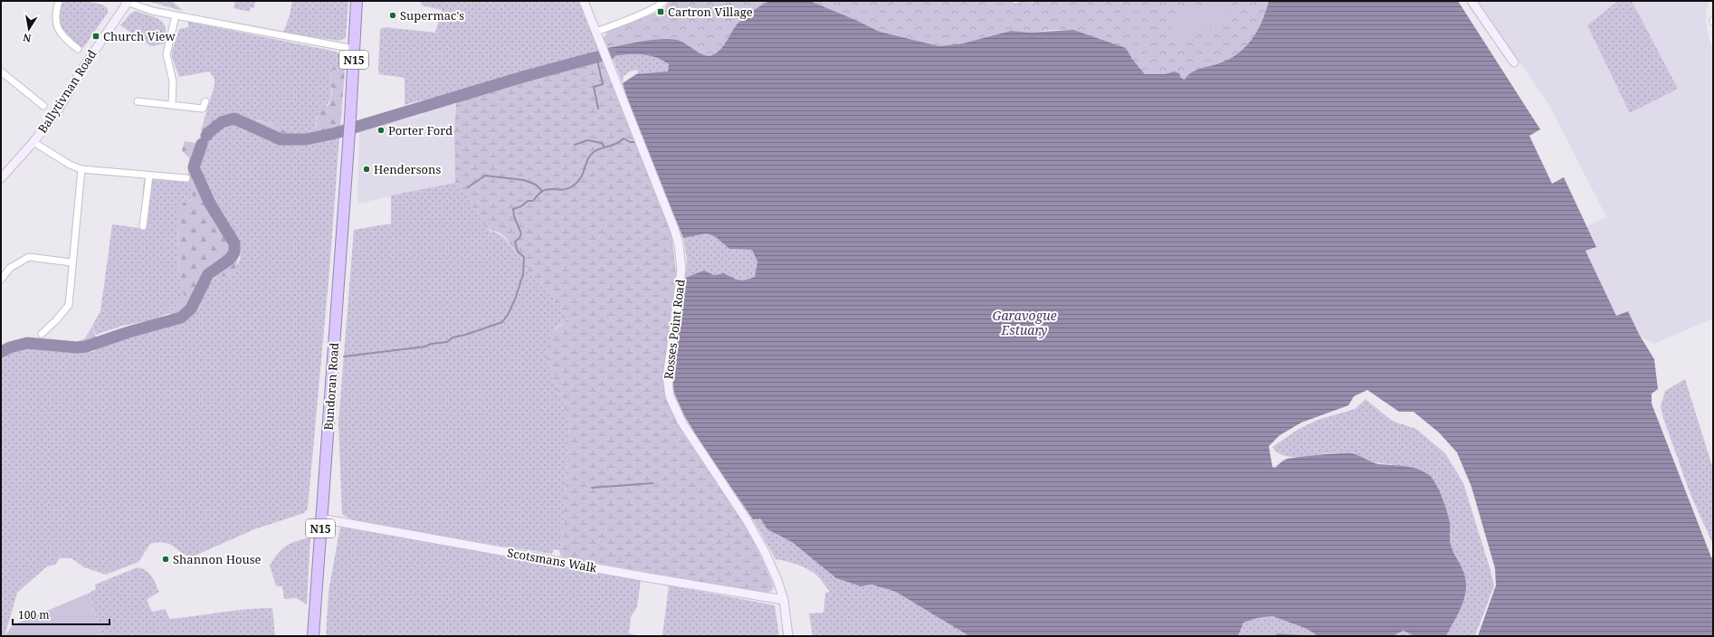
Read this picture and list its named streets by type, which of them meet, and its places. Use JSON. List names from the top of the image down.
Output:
{
  "streets": {
    "highway": ["N15", "Bundoran Road"],
    "street": ["Ballytivnan Road", "Rosses Point Road", "Scotsmans Walk"]
  },
  "crossings": [
    ["N15", "Bundoran Road"],
    ["Rosses Point Road", "Scotsmans Walk"],
    ["Bundoran Road", "Scotsmans Walk"]
  ],
  "water": ["Garavogue Estuary"],
  "places": {
    "transit": ["Cartron Village", "Church View"],
    "other": [
      "Supermac's",
      "Porter Ford",
      "Hendersons",
      "Shannon House"
    ]
  },
  "scale_bar": "100 m",
  "north": "bottom"
}
